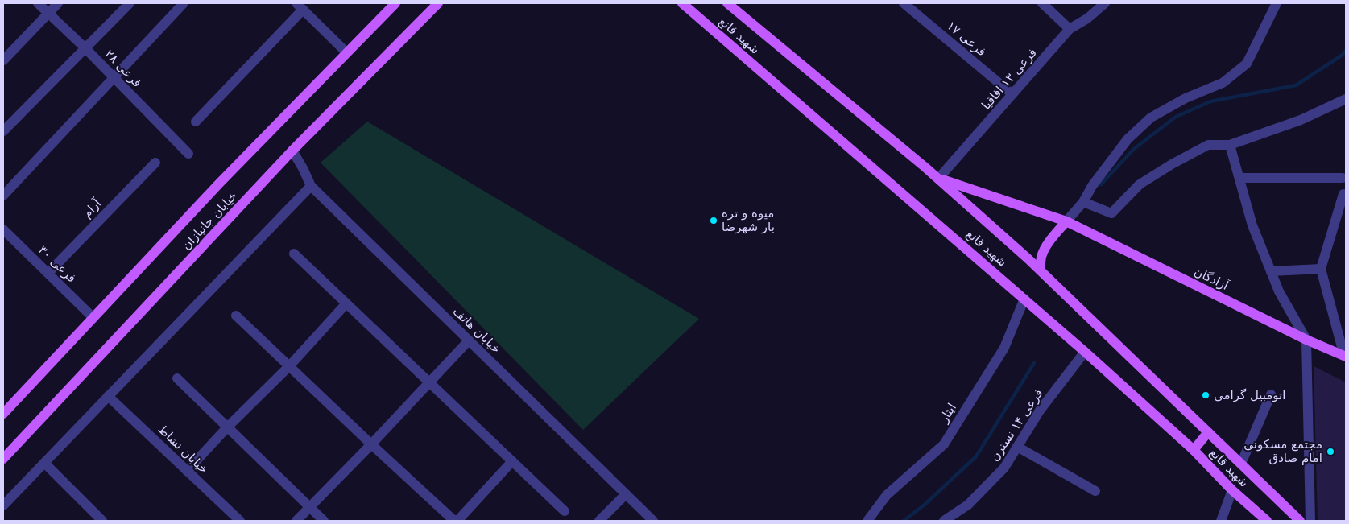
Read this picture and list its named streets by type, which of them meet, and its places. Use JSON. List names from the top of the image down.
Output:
{
  "streets": {
    "main road": ["شهید قانع", "خیابان جانبازان", "آزادگان"],
    "street": [
      "فرعی ۱۷",
      "فرعی ۲۸",
      "فرعی ۱۳ اقاقیا",
      "آرام",
      "فرعی ۳۰",
      "خیابان هاتف",
      "ایثار",
      "فرعی ۱۴ نسترن",
      "خیابان نشاط"
    ]
  },
  "crossings": [
    ["شهید قانع", "فرعی ۱۳ اقاقیا"],
    ["شهید قانع", "آزادگان"],
    ["شهید قانع", "ایثار"],
    ["شهید قانع", "فرعی ۱۴ نسترن"],
    ["فرعی ۱۷", "فرعی ۱۳ اقاقیا"],
    ["فرعی ۱۳ اقاقیا", "آزادگان"],
    ["آرام", "فرعی ۳۰"],
    ["خیابان جانبازان", "فرعی ۳۰"],
    ["خیابان جانبازان", "خیابان هاتف"]
  ],
  "places": ["میوه و تره بار شهرضا", "اتومبیل گرامی", "مجتمع مسکونی امام صادق"]
}
